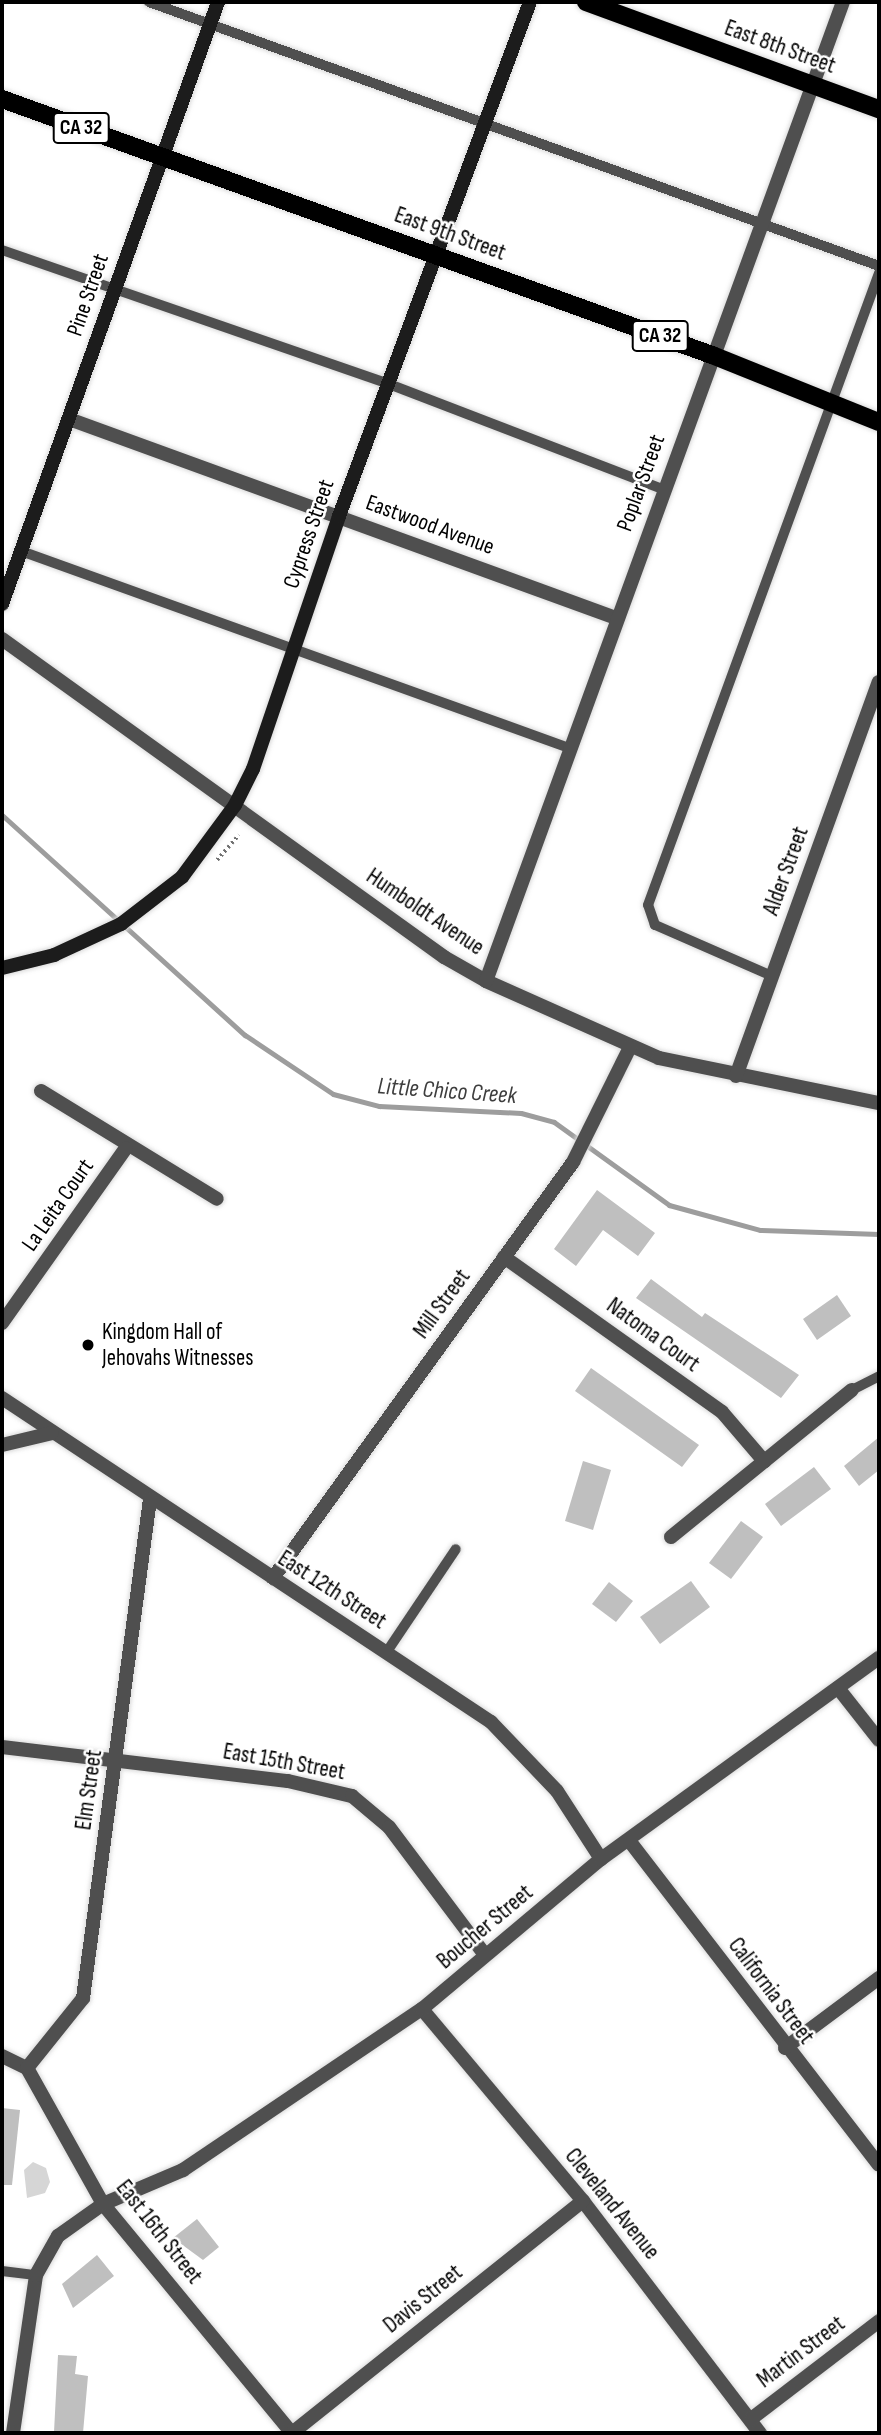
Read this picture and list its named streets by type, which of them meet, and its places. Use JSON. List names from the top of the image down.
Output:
{
  "streets": {
    "main road": ["East 8th Street", "CA 32", "East 9th Street"],
    "street": [
      "Pine Street",
      "Poplar Street",
      "Eastwood Avenue",
      "Cypress Street",
      "Alder Street",
      "Humboldt Avenue",
      "La Leita Court",
      "Mill Street",
      "Natoma Court",
      "East 12th Street",
      "East 15th Street",
      "Elm Street",
      "Boucher Street",
      "California Street",
      "Cleveland Avenue",
      "East 16th Street",
      "Davis Street",
      "Martin Street"
    ]
  },
  "crossings": [
    ["East 8th Street", "Poplar Street"],
    ["East 9th Street", "Pine Street"],
    ["East 9th Street", "Poplar Street"],
    ["East 9th Street", "Cypress Street"],
    ["Pine Street", "Eastwood Avenue"],
    ["Poplar Street", "Eastwood Avenue"],
    ["Poplar Street", "Humboldt Avenue"],
    ["Eastwood Avenue", "Cypress Street"],
    ["Cypress Street", "Humboldt Avenue"],
    ["Alder Street", "Humboldt Avenue"],
    ["Humboldt Avenue", "Mill Street"],
    ["Mill Street", "Natoma Court"],
    ["Mill Street", "East 12th Street"],
    ["East 12th Street", "Elm Street"],
    ["East 12th Street", "Boucher Street"],
    ["East 15th Street", "Elm Street"],
    ["East 15th Street", "Boucher Street"],
    ["Elm Street", "East 16th Street"],
    ["Boucher Street", "California Street"],
    ["Boucher Street", "Cleveland Avenue"],
    ["Boucher Street", "East 16th Street"],
    ["Cleveland Avenue", "Davis Street"],
    ["Cleveland Avenue", "Martin Street"],
    ["East 16th Street", "Davis Street"]
  ],
  "water": ["Little Chico Creek"],
  "places": ["Kingdom Hall of Jehovahs Witnesses"]
}
